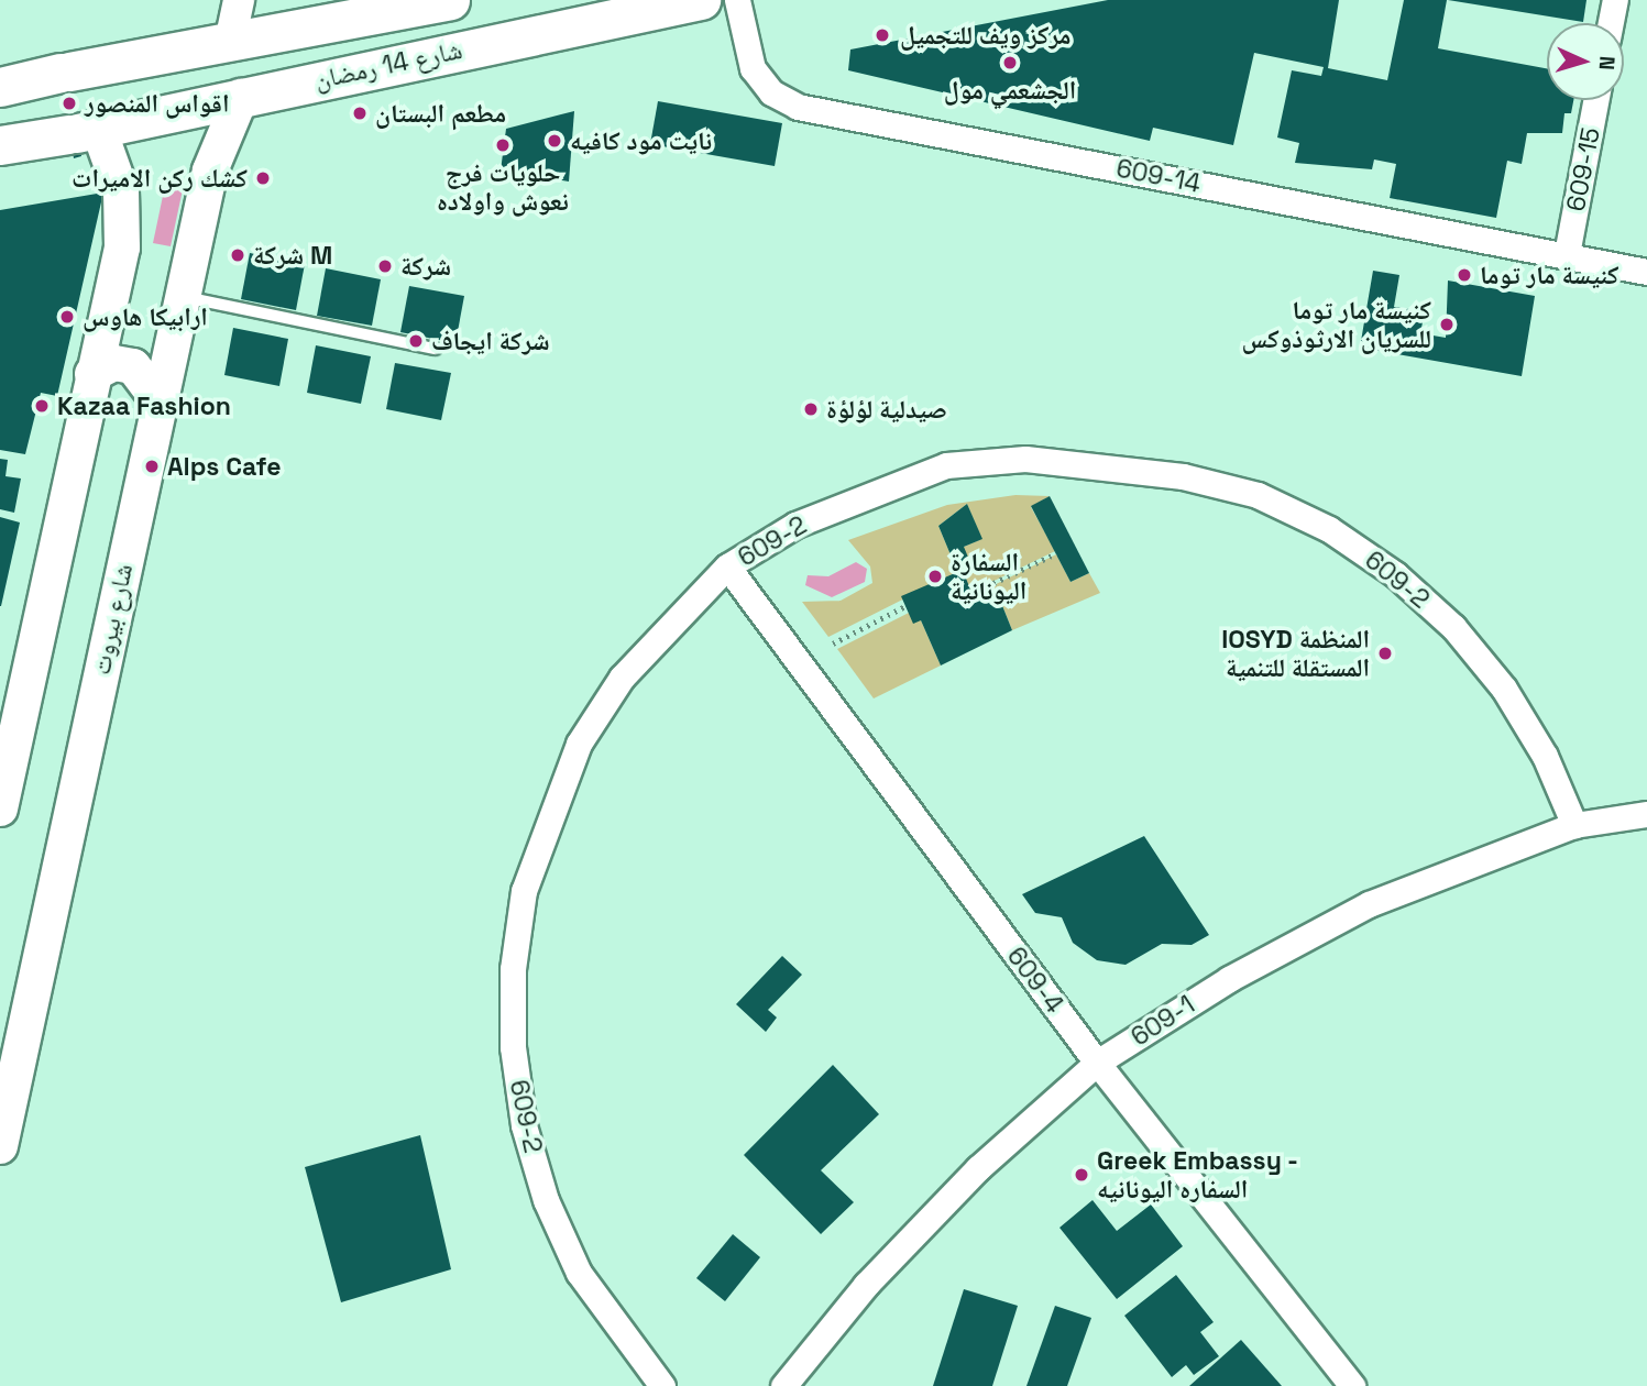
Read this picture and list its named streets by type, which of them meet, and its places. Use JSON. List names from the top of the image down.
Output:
{
  "streets": {
    "main road": ["شارع 14 رمضان", "شارع بيروت"],
    "street": [
      "609-15",
      "609-14",
      "609-2",
      "609-4",
      "609-1"
    ]
  },
  "crossings": [
    ["شارع 14 رمضان", "شارع بيروت"],
    ["609-15", "609-14"],
    ["609-2", "609-4"],
    ["609-2", "609-1"],
    ["609-4", "609-1"]
  ],
  "places": [
    "مركز ويف للتجميل",
    "الجشعمي مول",
    "اقواس المنصور",
    "مطعم البستان",
    "نايت مود كافيه",
    "حلويات فرج نعوش واولاده",
    "كشك ركن الاميرات",
    "شركة M",
    "شركة",
    "كنيسة مار توما",
    "ارابيكا هاوس",
    "كنيسة مار توما للسريان الارثوذوكس",
    "شركة ايجاف",
    "Kazaa Fashion",
    "صيدلية لؤلؤة",
    "Alps Cafe",
    "السفارة اليونانية",
    "IOSYD المنظمة المستقلة للتنمية",
    "Greek Embassy - السفاره اليونانيه"
  ],
  "north": "right"
}
